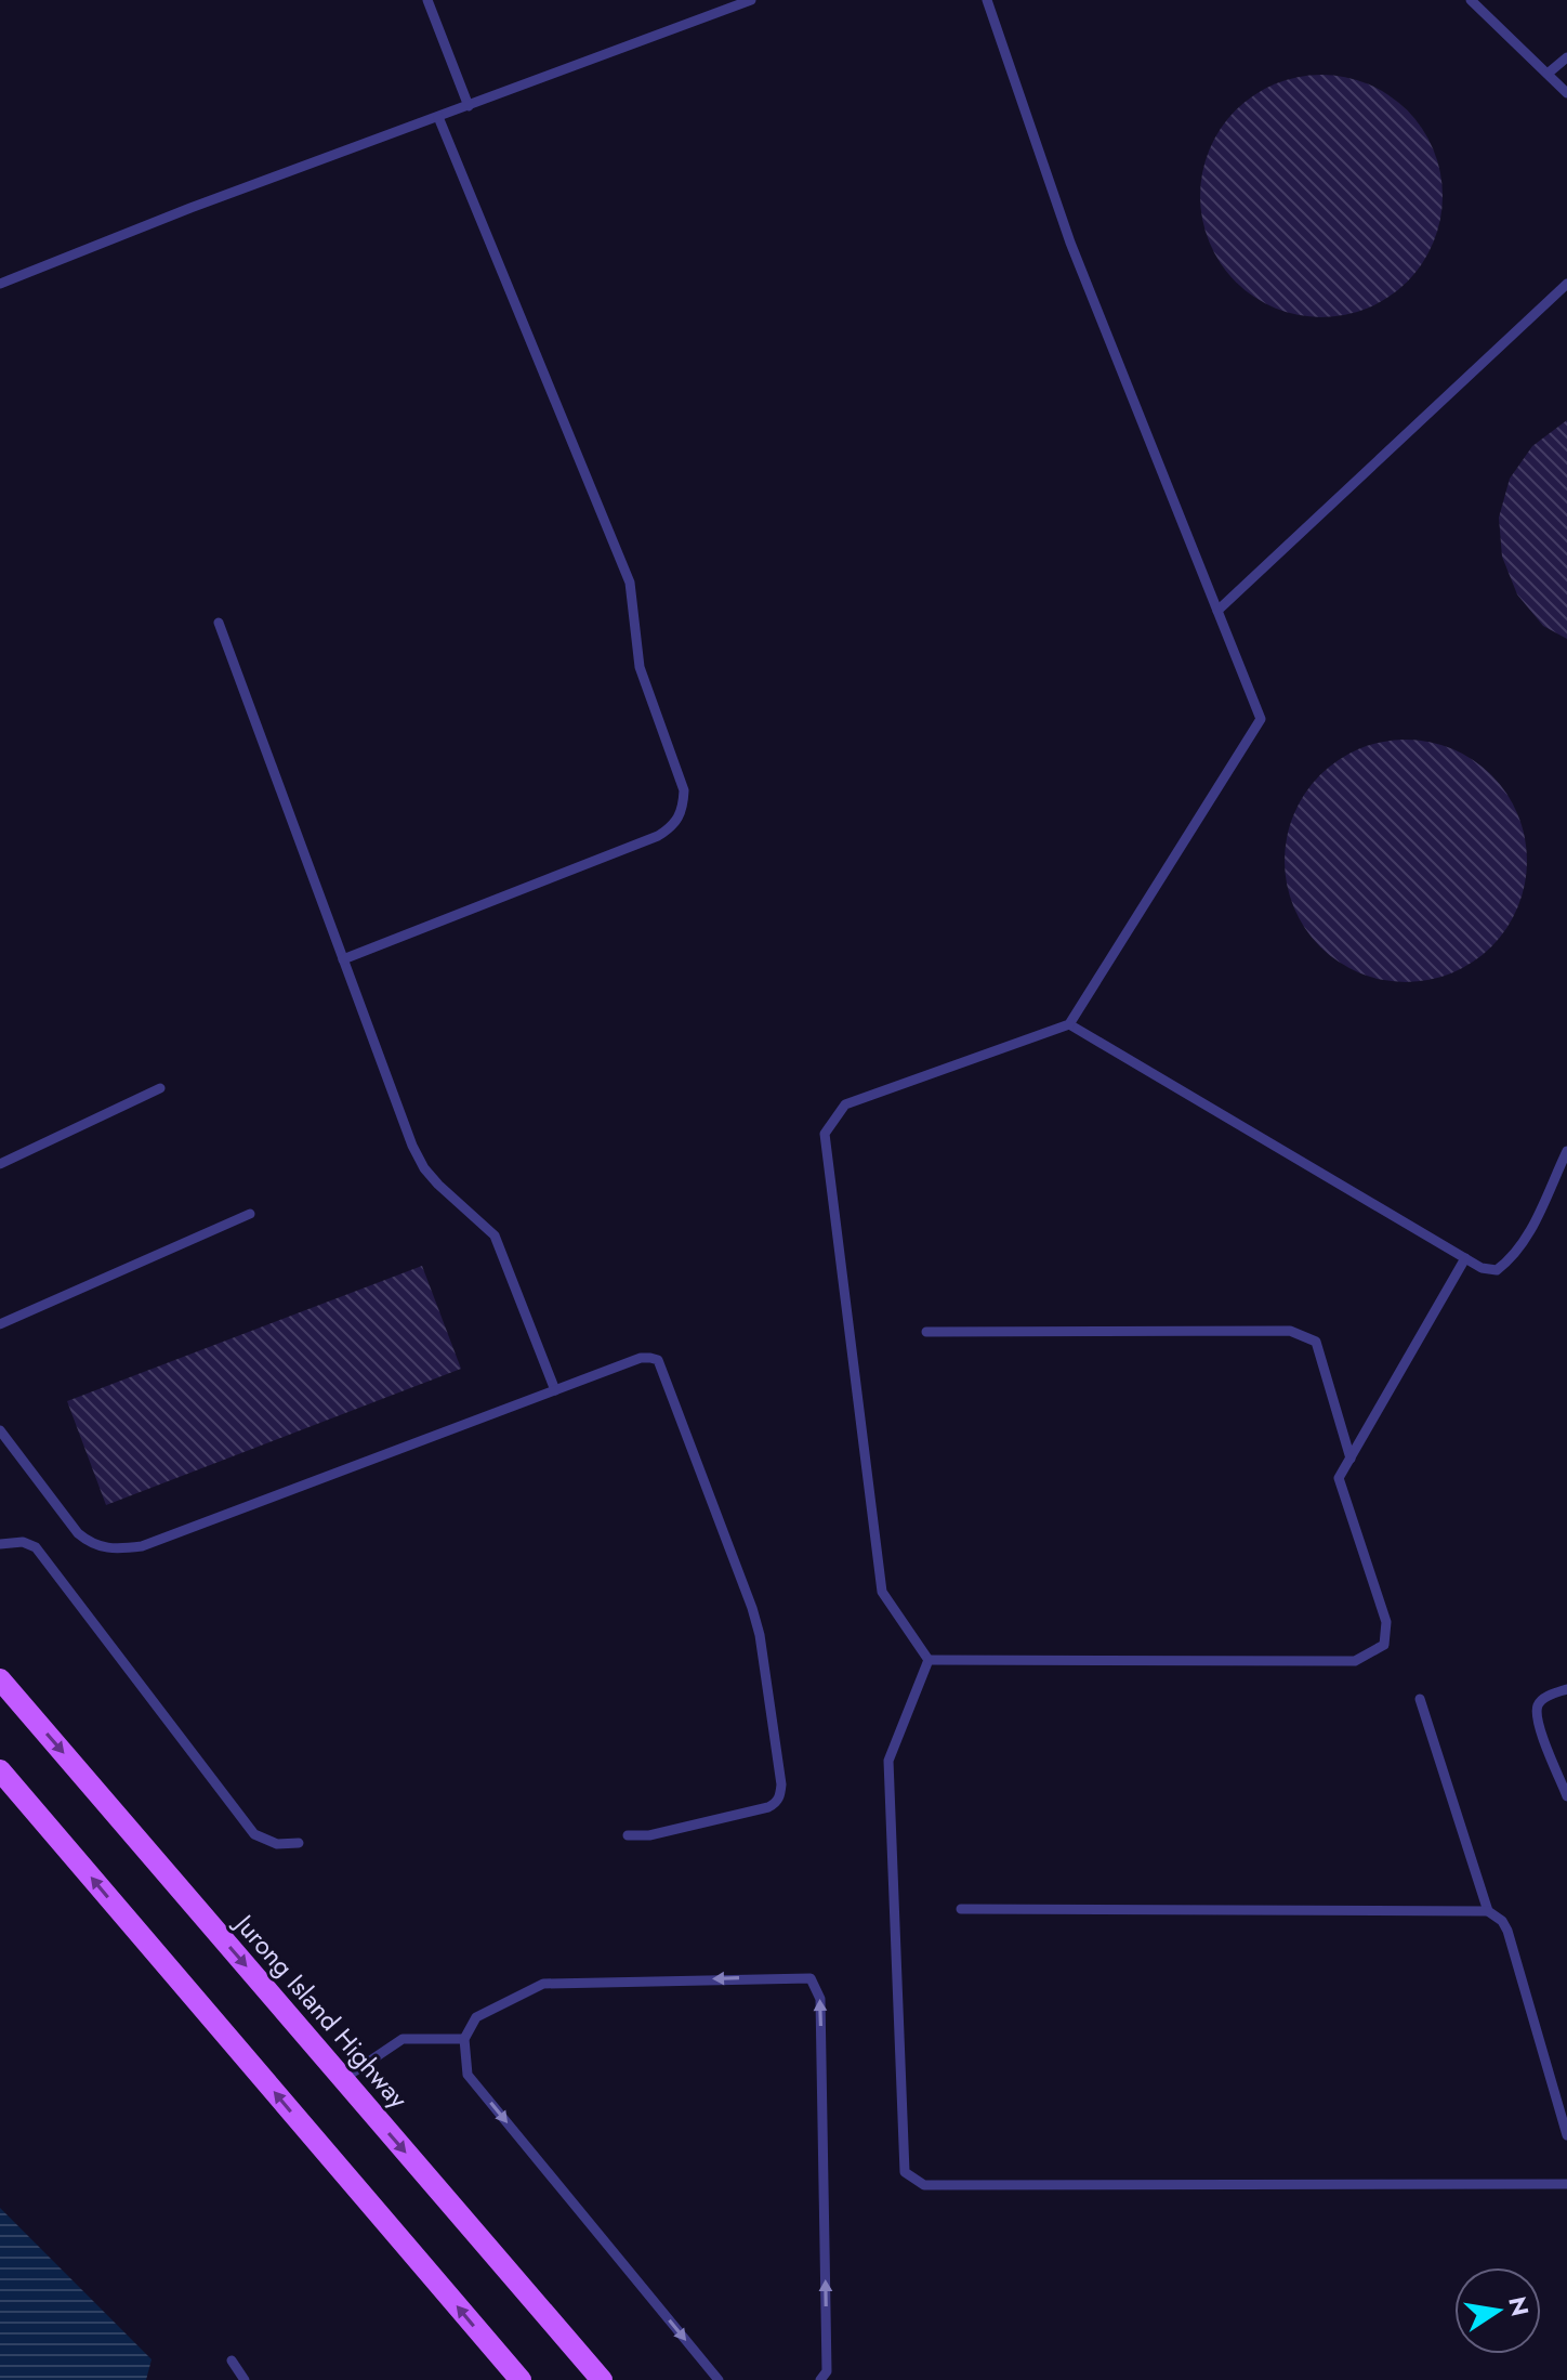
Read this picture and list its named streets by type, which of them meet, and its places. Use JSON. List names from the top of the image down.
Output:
{
  "streets": {
    "main road": ["Jurong Island Highway"]
  },
  "north": "right"
}
